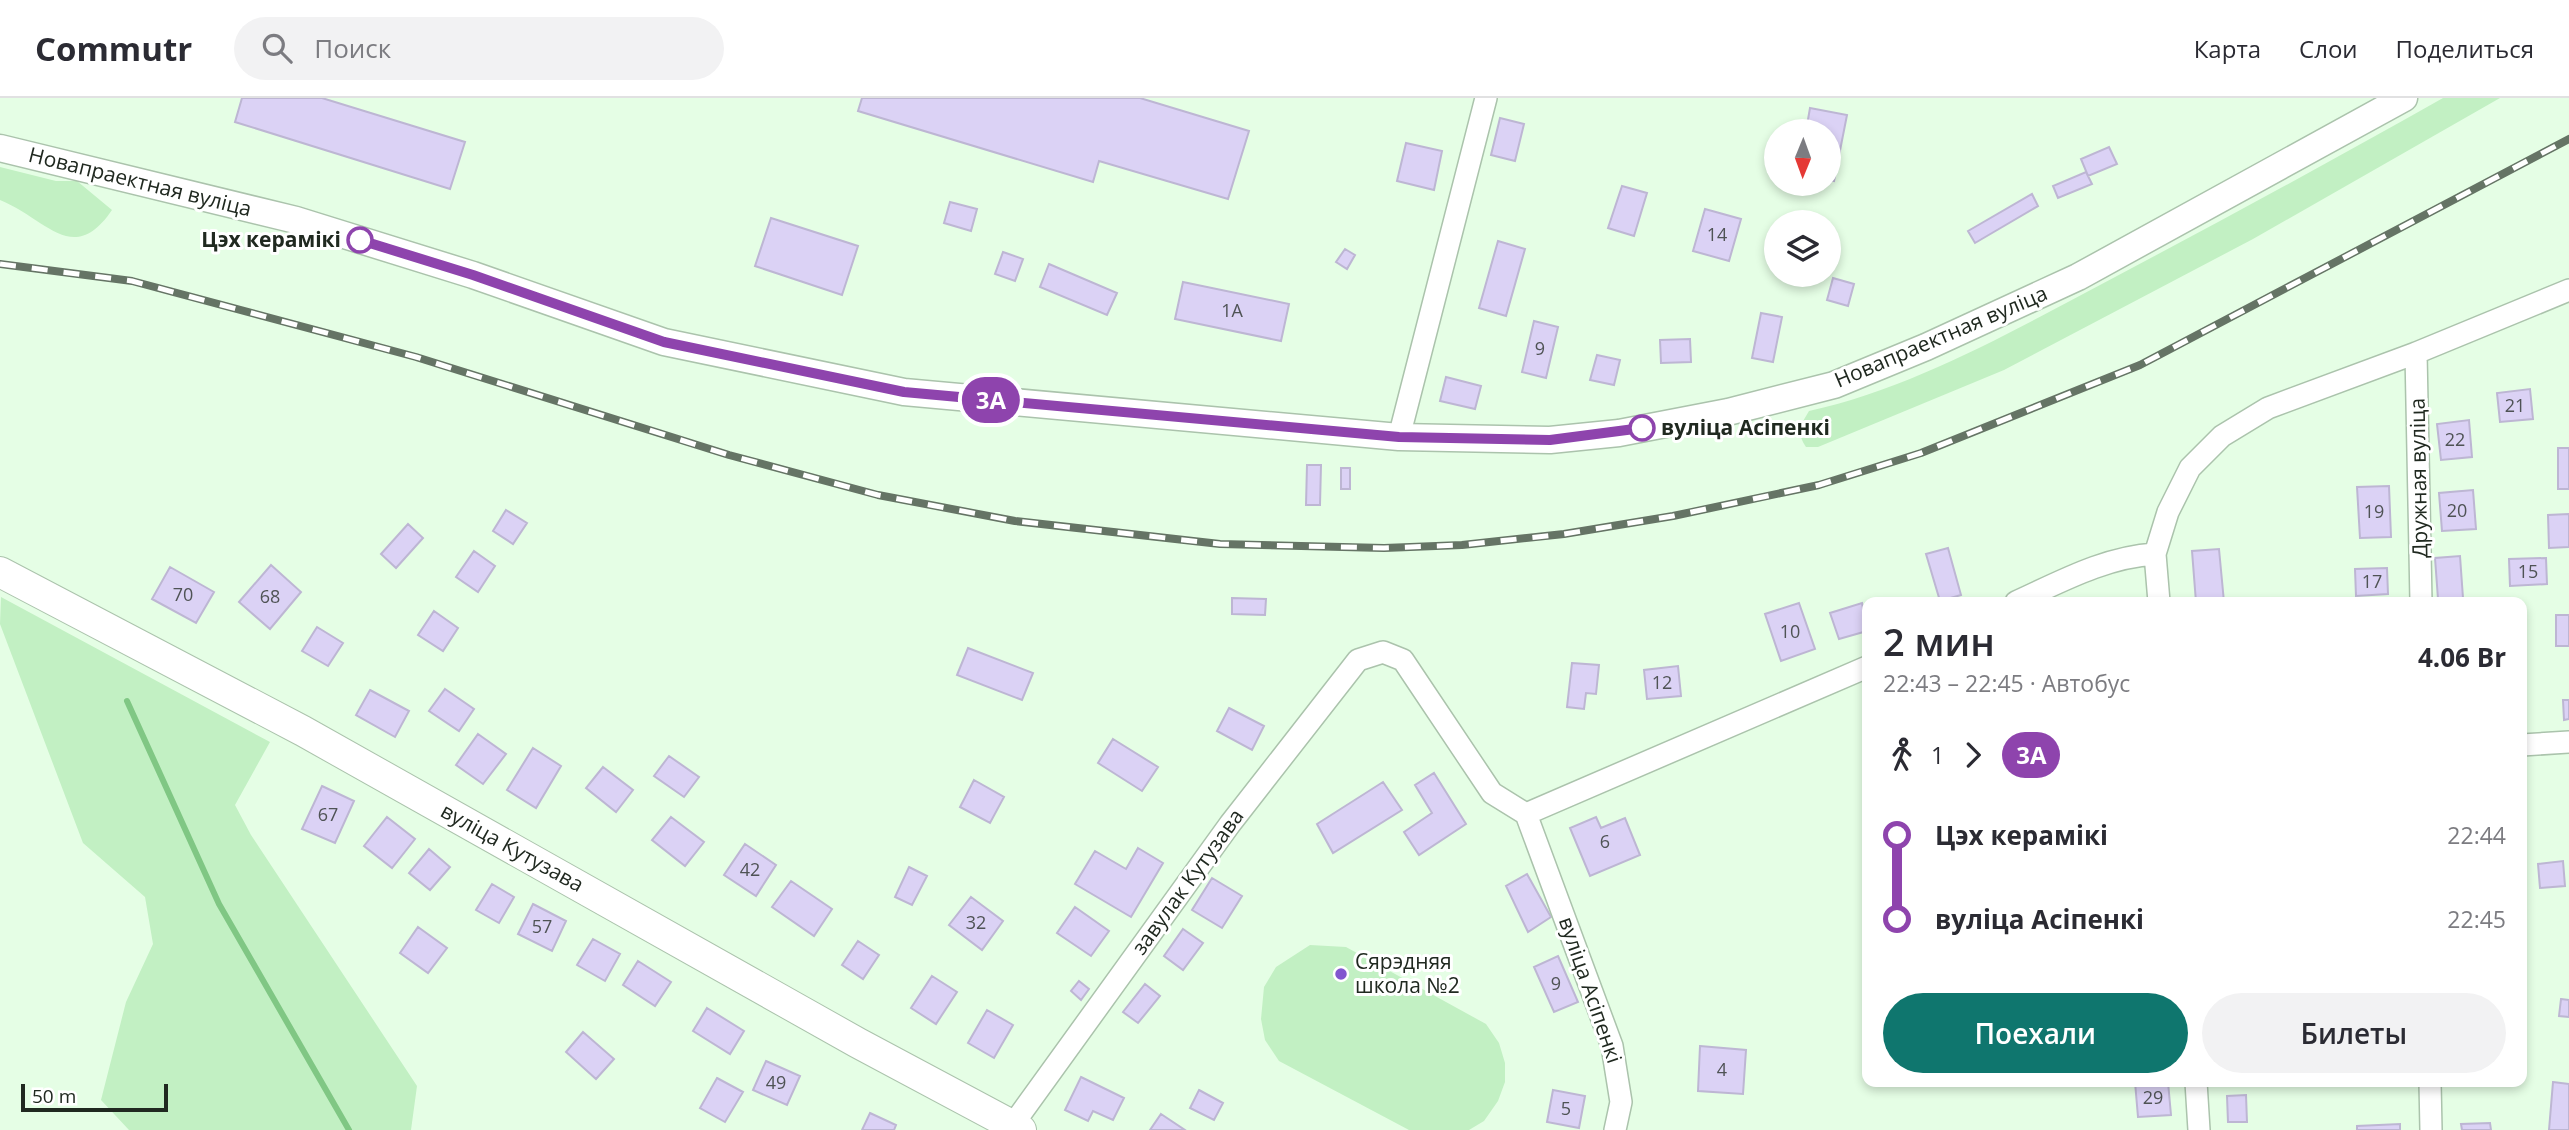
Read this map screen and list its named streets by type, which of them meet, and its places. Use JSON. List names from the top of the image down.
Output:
{
  "streets": {
    "main road": ["вуліца Кутузава"],
    "street": [
      "Новапраектная вуліца",
      "Дружная вуліца",
      "завулак Кутузава",
      "вуліца Асіпенкі"
    ]
  },
  "crossings": [
    ["вуліца Кутузава", "завулак Кутузава"],
    ["завулак Кутузава", "вуліца Асіпенкі"]
  ],
  "places": ["Цэх керамікі", "вуліца Асіпенкі", "Сярэдняя школа №2"],
  "lines": ["bus line 3А"],
  "house_numbers": [
    "14",
    "1А",
    "9",
    "21",
    "22",
    "20",
    "19",
    "15",
    "17",
    "70",
    "68",
    "10",
    "12",
    "67",
    "6",
    "42",
    "32",
    "57",
    "9",
    "4",
    "49",
    "29",
    "5"
  ],
  "scale_bar": "50 m",
  "north": "bottom",
  "page": {
    "header": "Commutr",
    "search": "Поиск",
    "nav": ["Карта", "Слои", "Поделиться"],
    "on_map": "3А",
    "heading": ["2 мин", "22:43 – 22:45 · Автобус", "4.06 Br"],
    "legs": ["1", "3А"],
    "list": [
      {
        "name": "Цэх керамікі",
        "value": "22:44"
      },
      {
        "name": "вуліца Асіпенкі",
        "value": "22:45"
      }
    ],
    "buttons": ["Поехали", "Билеты"],
    "scale": "50 m"
  }
}
